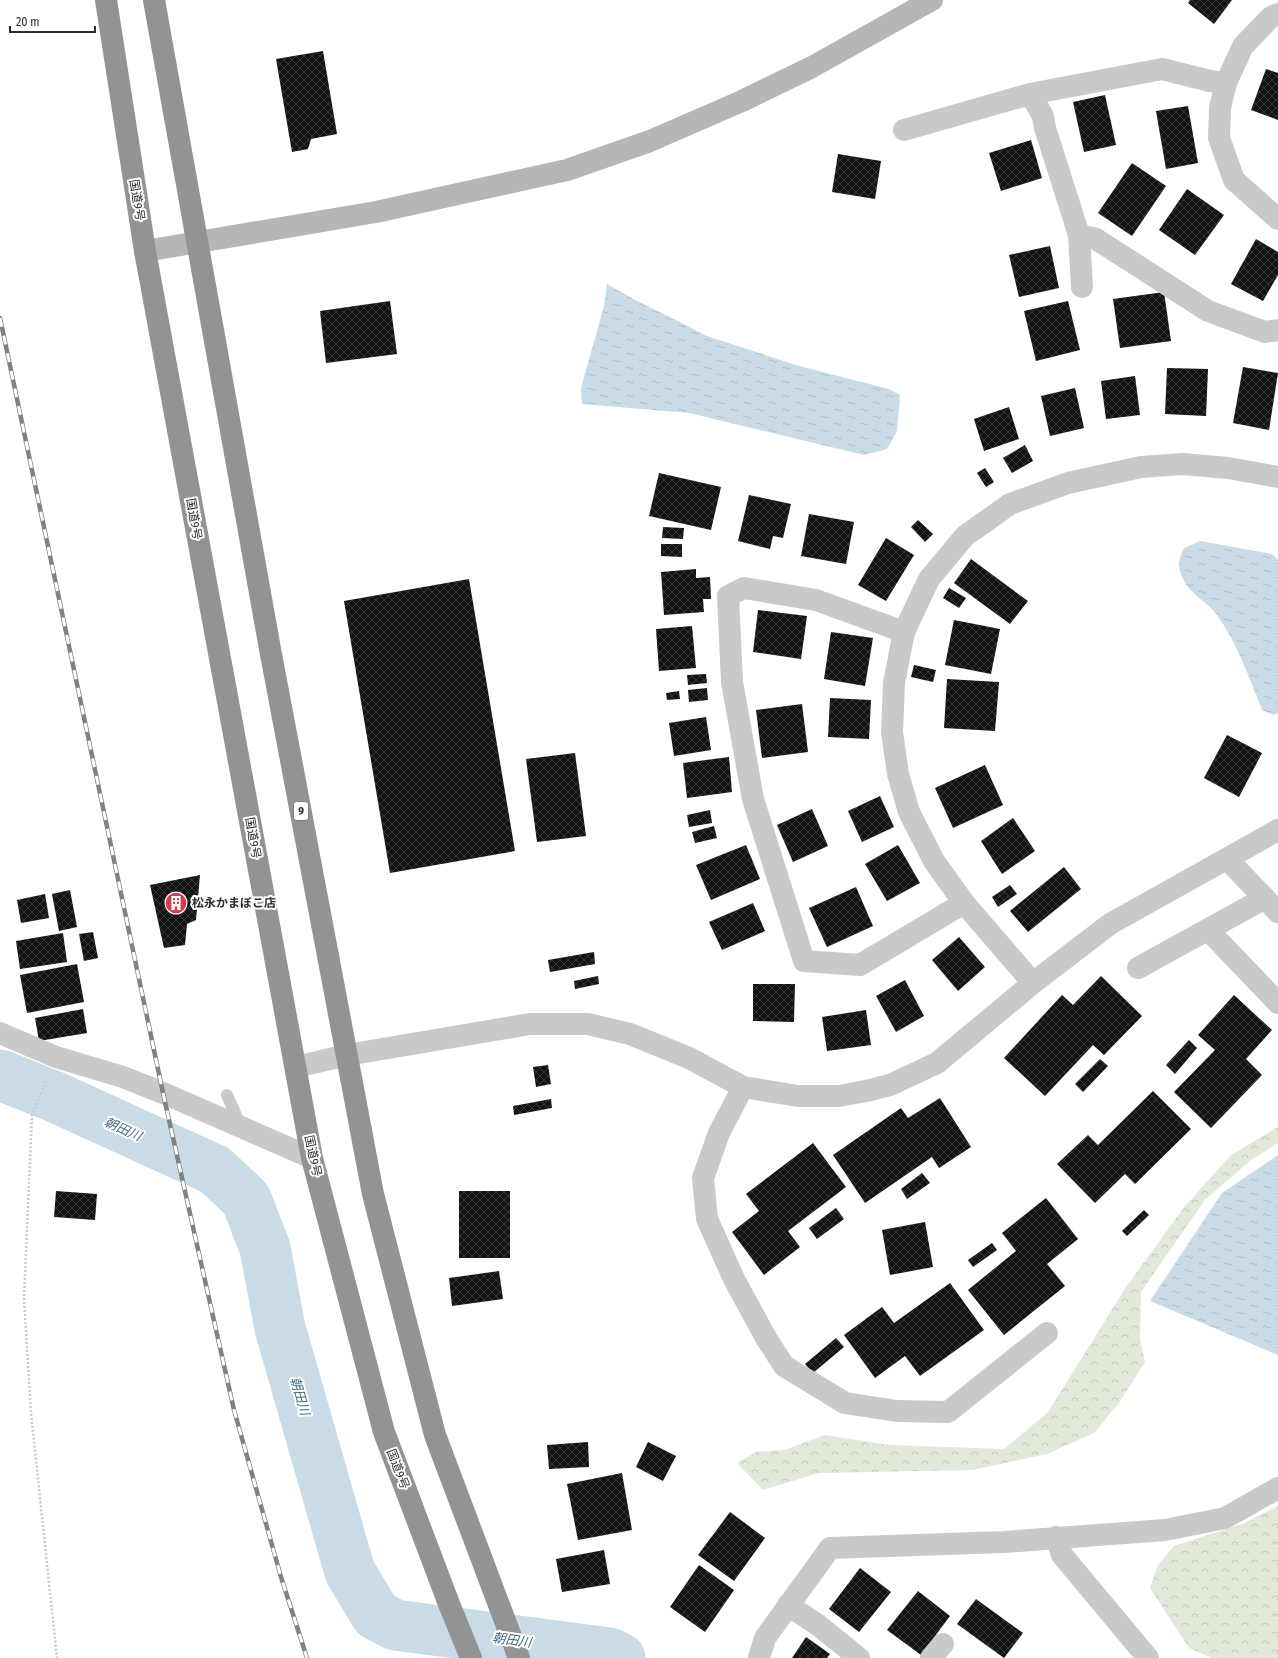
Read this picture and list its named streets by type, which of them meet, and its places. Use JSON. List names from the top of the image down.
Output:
{
  "streets": {
    "highway": ["国道9号", "9"]
  },
  "water": ["朝田川"],
  "places": {
    "building": ["松永かまぼこ店"]
  },
  "scale_bar": "20 m"
}
